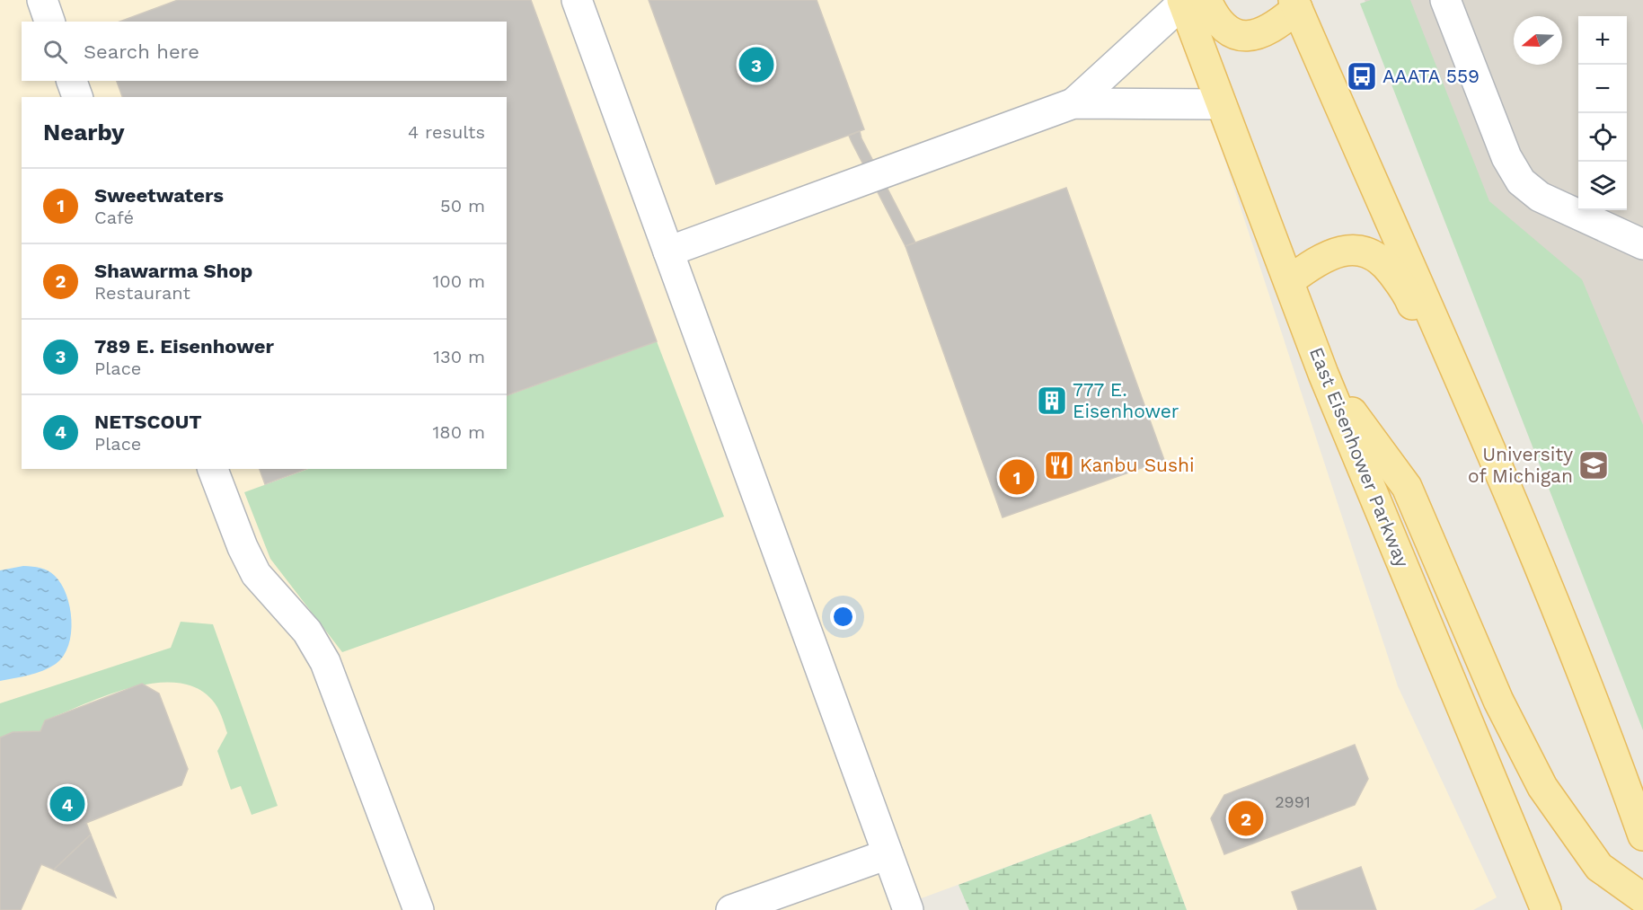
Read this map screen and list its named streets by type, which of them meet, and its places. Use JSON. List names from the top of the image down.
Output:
{
  "streets": {
    "main road": ["East Eisenhower Parkway"]
  },
  "places": {
    "bus stop": ["AAATA 559"],
    "building": ["777 E. Eisenhower"],
    "restaurant": ["Kanbu Sushi"],
    "school or university": ["University of Michigan"]
  },
  "house_numbers": ["2991"],
  "north": "left",
  "page": {
    "map_buttons": ["+", "−"],
    "search": "Search here",
    "pins": [
      "3",
      "1",
      "4",
      "2"
    ],
    "heading": ["Nearby", "4 results"],
    "list": [
      {
        "mark": "1",
        "name": "Sweetwaters",
        "note": "Café",
        "value": "50 m"
      },
      {
        "mark": "2",
        "name": "Shawarma Shop",
        "note": "Restaurant",
        "value": "100 m"
      },
      {
        "mark": "3",
        "name": "789 E. Eisenhower",
        "note": "Place",
        "value": "130 m"
      },
      {
        "mark": "4",
        "name": "NETSCOUT",
        "note": "Place",
        "value": "180 m"
      }
    ]
  }
}
